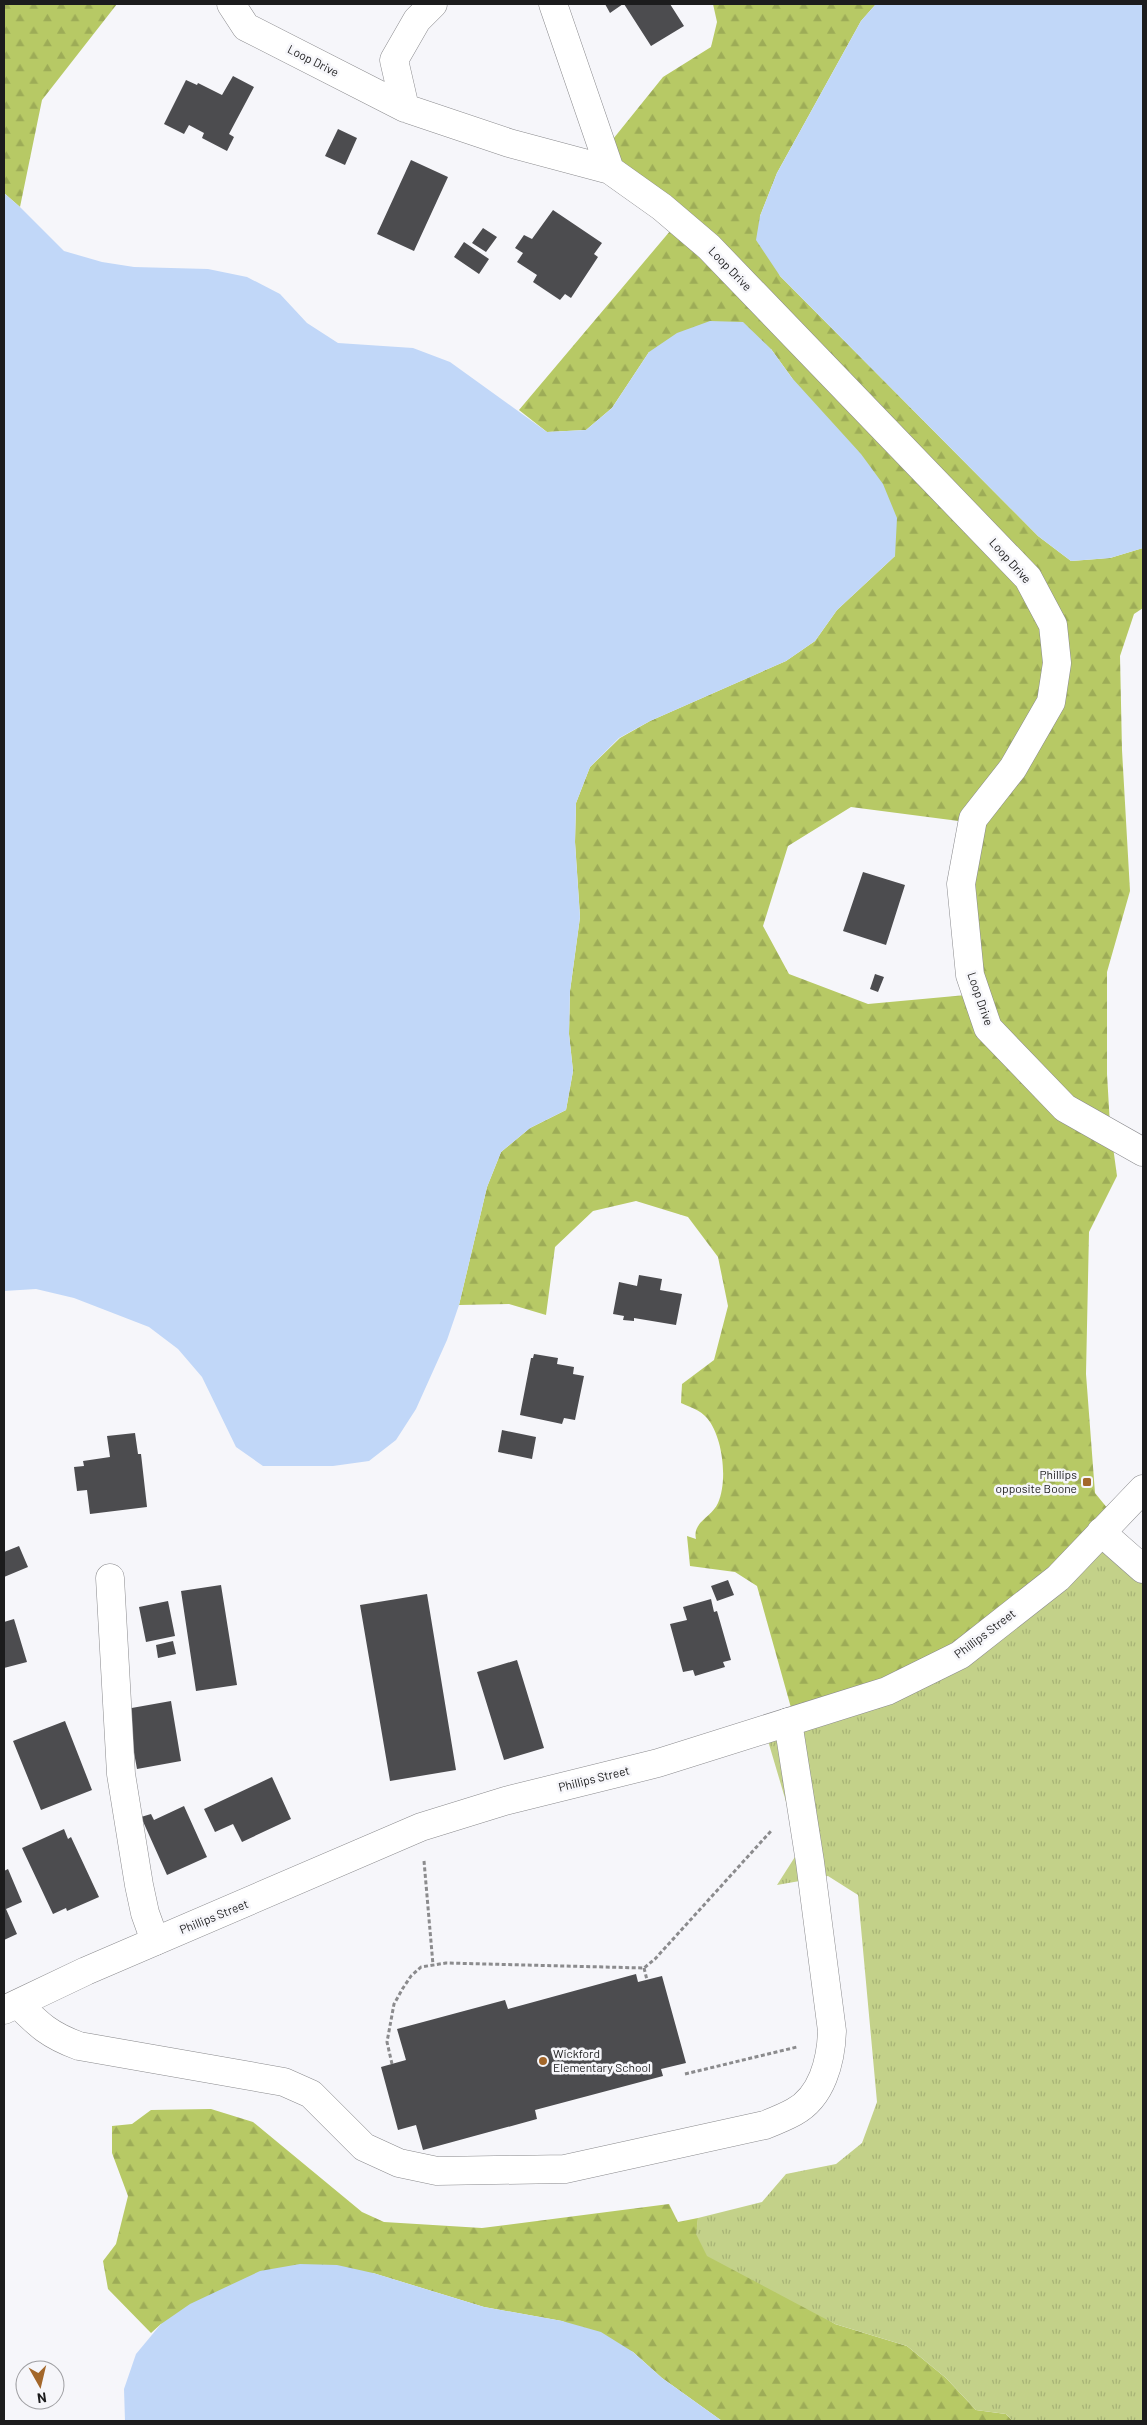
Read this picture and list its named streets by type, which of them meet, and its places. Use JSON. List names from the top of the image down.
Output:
{
  "streets": {
    "street": ["Loop Drive", "Phillips Street"]
  },
  "places": {
    "transit": ["Phillips opposite Boone"],
    "other": ["Wickford Elementary School"]
  },
  "north": "bottom"
}
